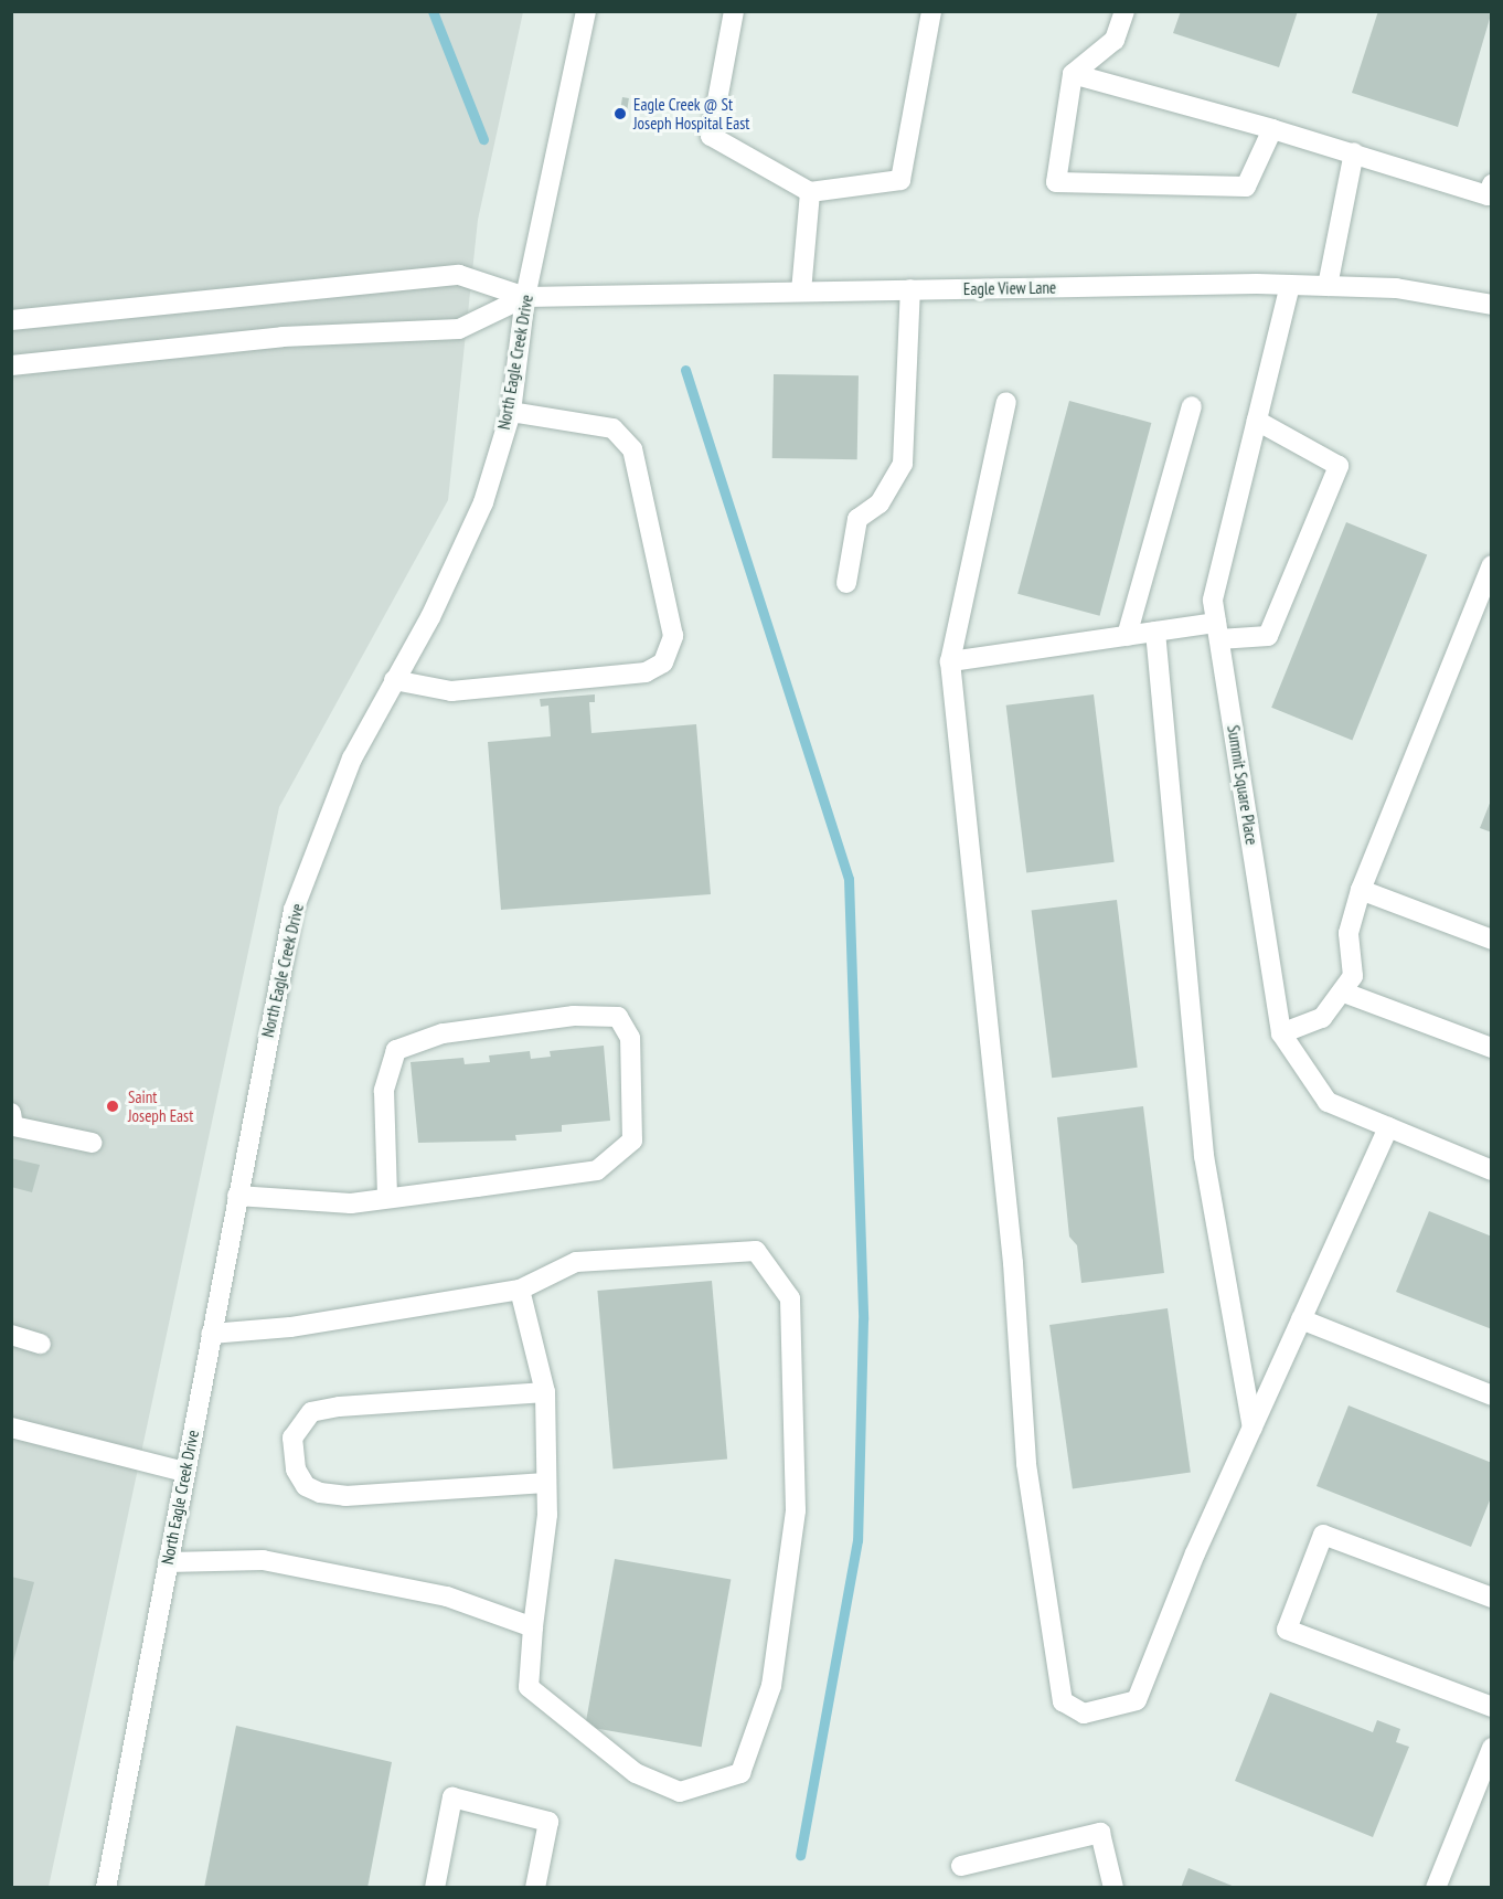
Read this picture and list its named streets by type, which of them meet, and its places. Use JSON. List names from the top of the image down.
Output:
{
  "streets": {
    "street": ["Eagle View Lane", "North Eagle Creek Drive", "Summit Square Place"]
  },
  "crossings": [
    ["Eagle View Lane", "North Eagle Creek Drive"],
    ["Eagle View Lane", "Summit Square Place"]
  ],
  "places": ["Eagle Creek @ St Joseph Hospital East", "Saint Joseph East"]
}
